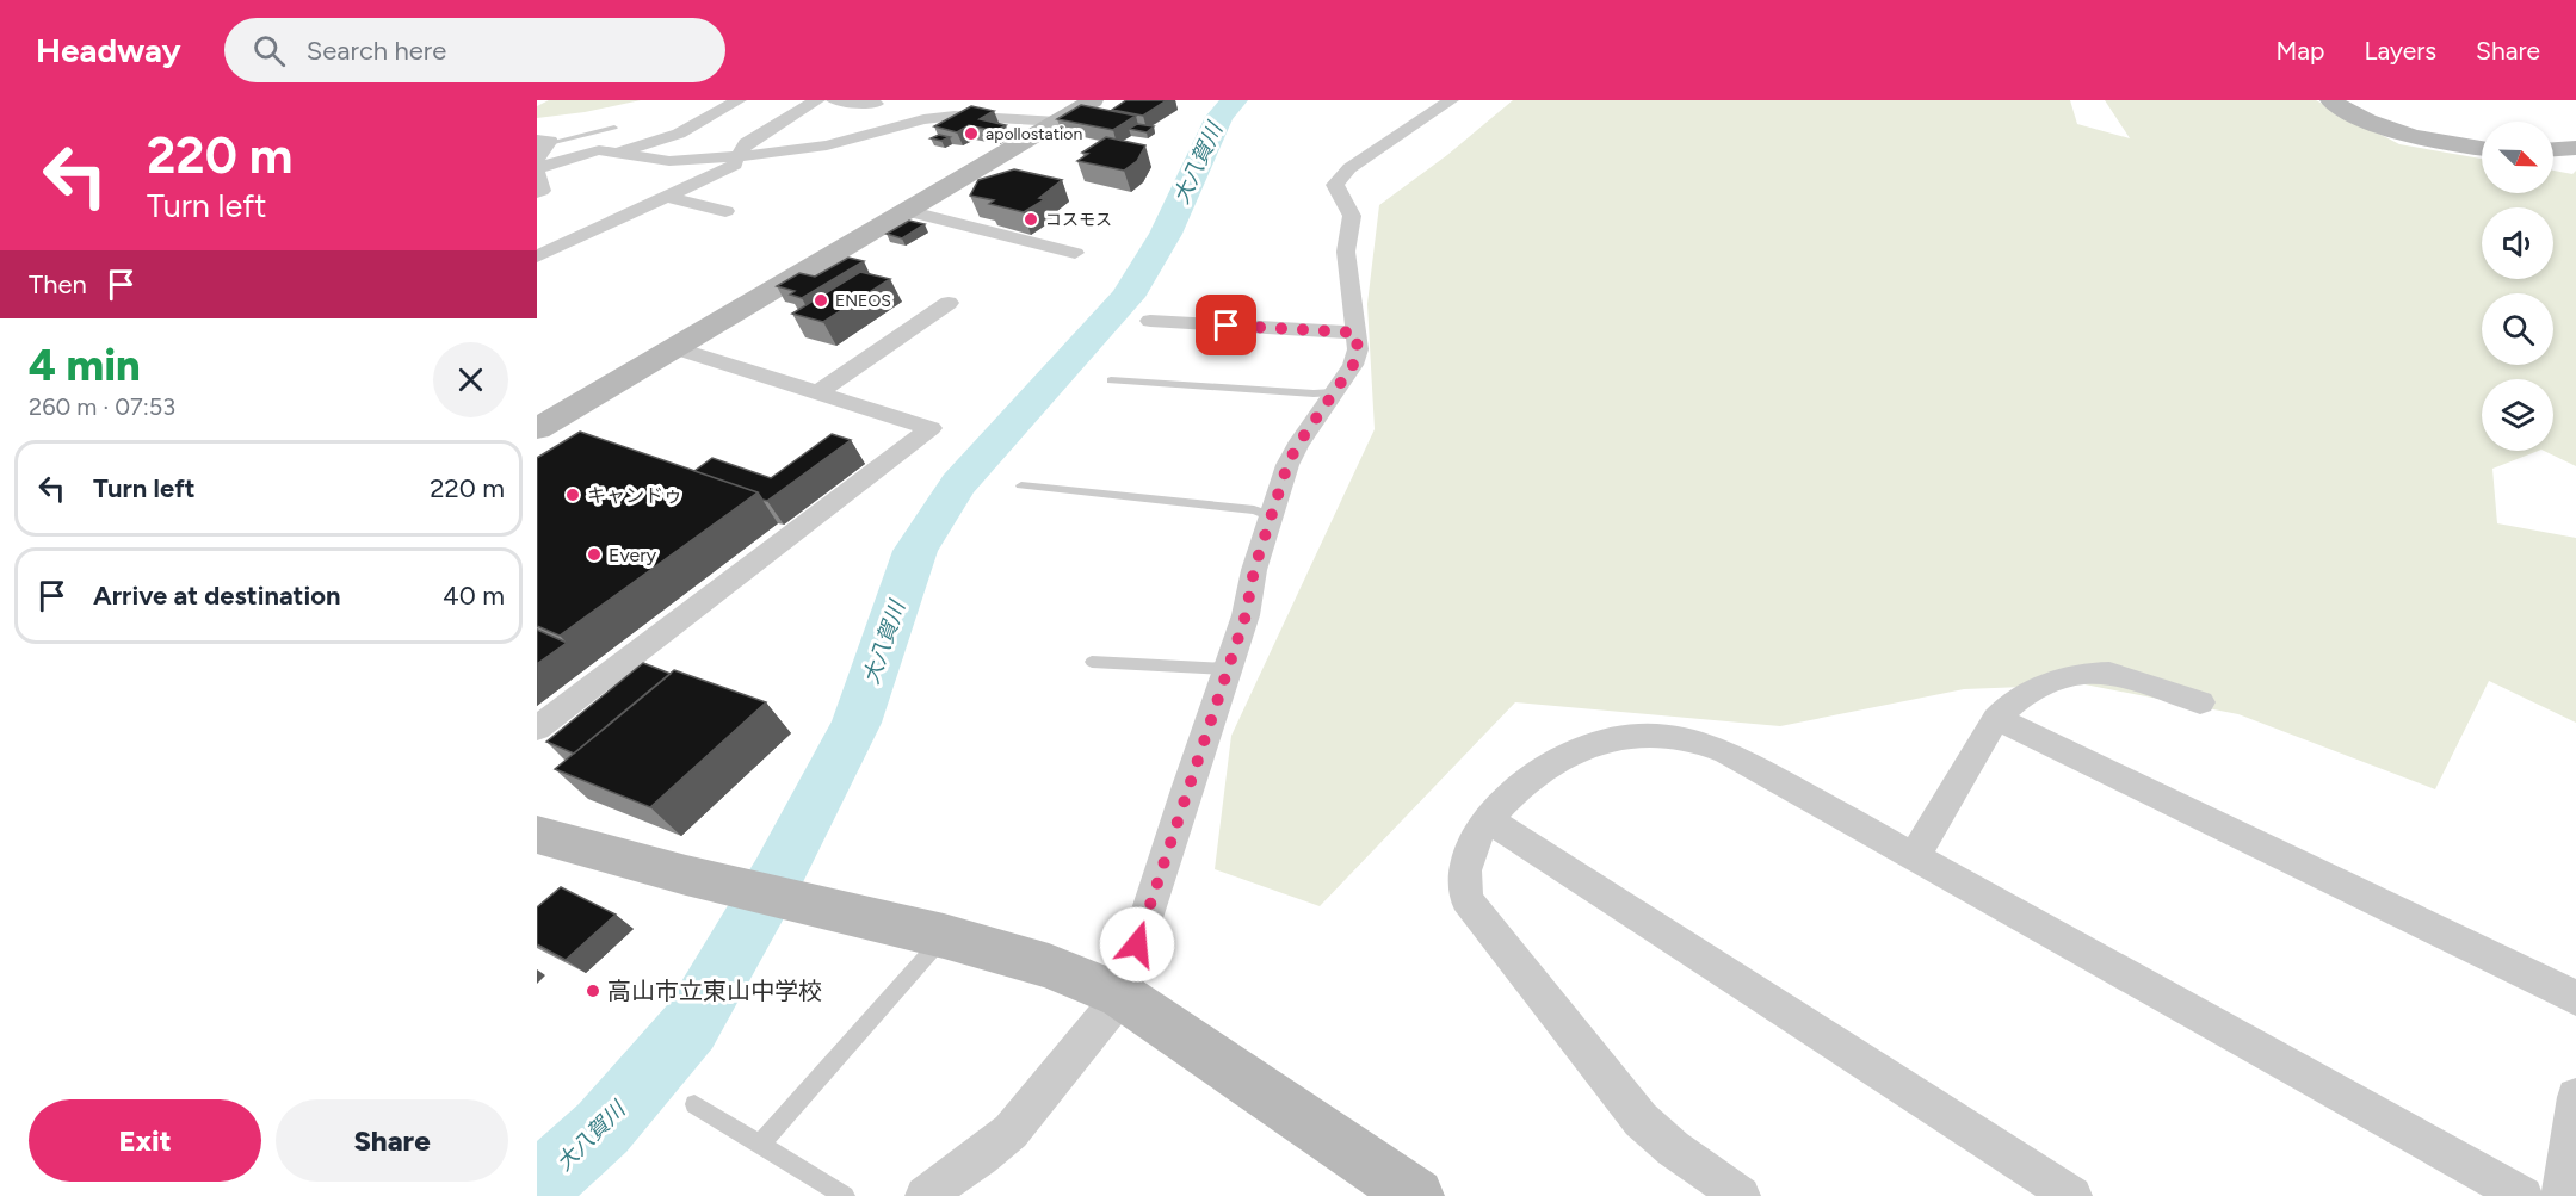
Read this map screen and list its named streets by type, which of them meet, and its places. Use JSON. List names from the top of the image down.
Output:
{
  "water": ["大八賀川"],
  "places": [
    "apollostation",
    "コスモス",
    "ENEOS",
    "キャンドゥ",
    "Every",
    "高山市立東山中学校"
  ],
  "north": "bottom right",
  "page": {
    "header": "Headway",
    "search": "Search here",
    "nav": ["Map", "Layers", "Share"],
    "turn": ["220 m", "Turn left"],
    "then": "Then",
    "heading": ["4 min", "260 m · 07:53"],
    "list": [
      {
        "name": "Turn left",
        "value": "220 m"
      },
      {
        "name": "Arrive at destination",
        "value": "40 m"
      }
    ],
    "buttons": ["Exit", "Share"]
  }
}
